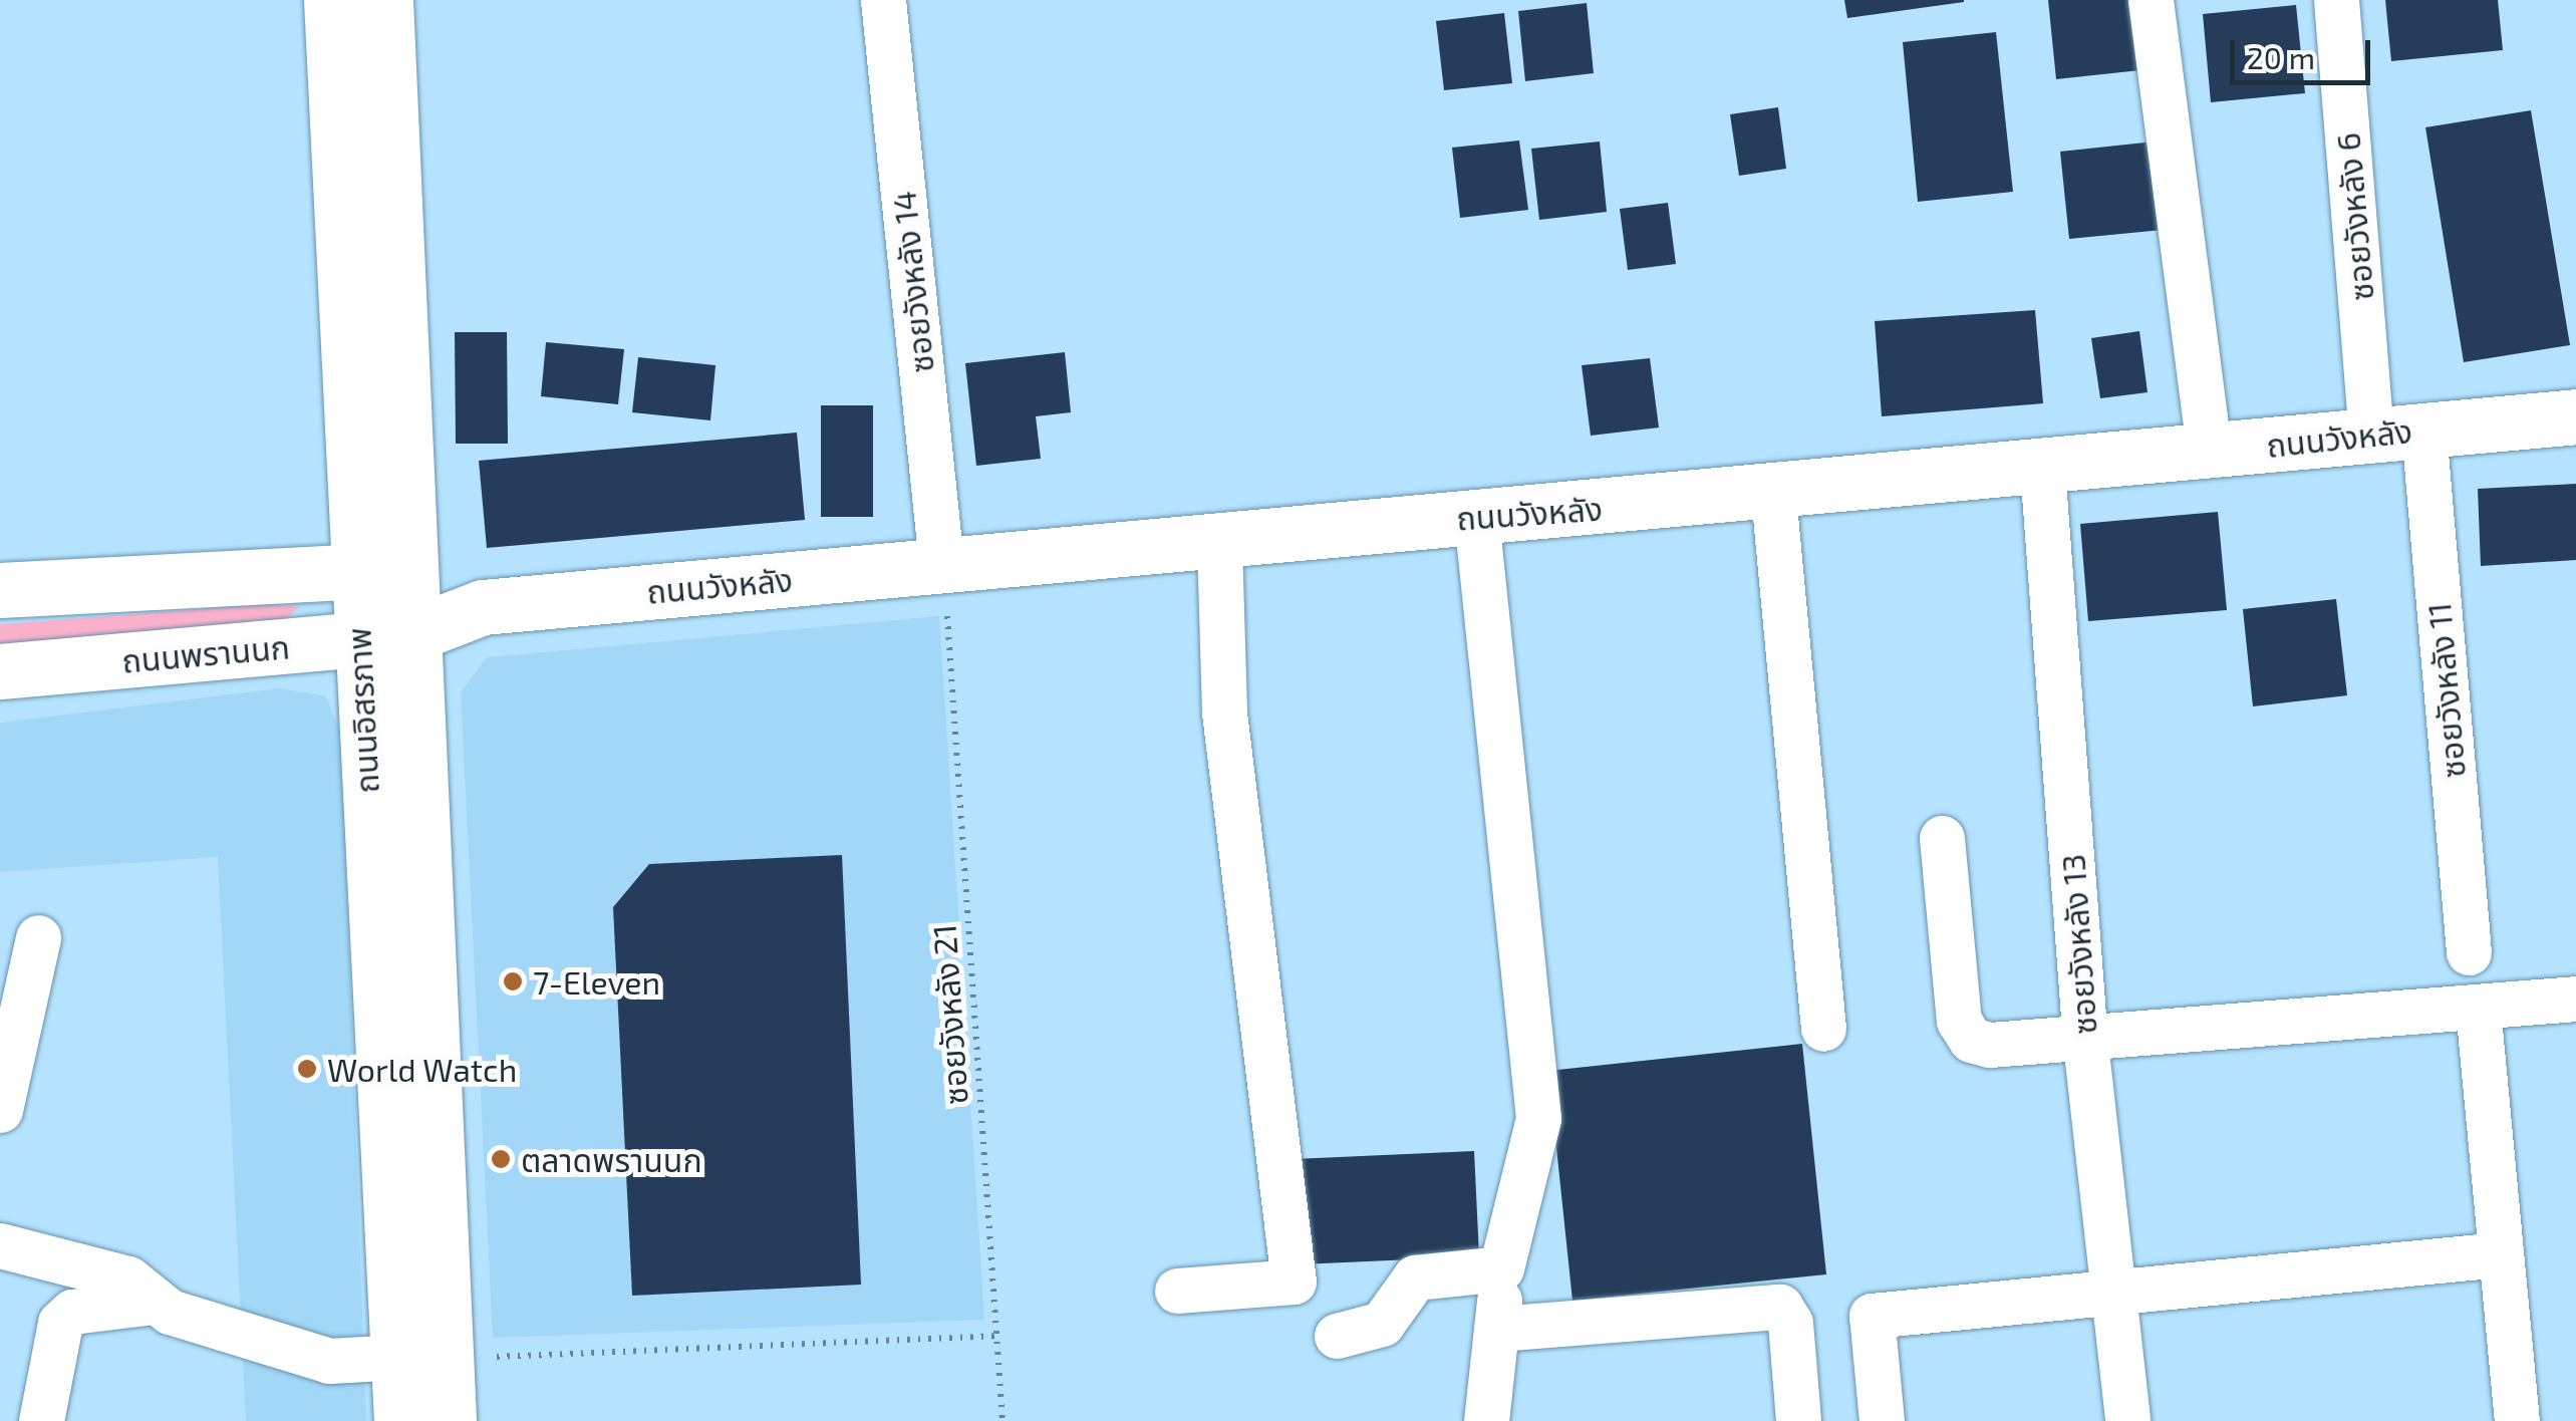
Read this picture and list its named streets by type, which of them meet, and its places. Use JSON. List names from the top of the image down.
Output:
{
  "streets": {
    "main road": ["ถนนวังหลัง", "ถนนพรานนก", "ถนนอิสรภาพ"],
    "street": [
      "ซอยวังหลัง 6",
      "ซอยวังหลัง 14",
      "ซอยวังหลัง 11",
      "ซอยวังหลัง 13"
    ],
    "path": ["ซอยวังหลัง 21"]
  },
  "crossings": [
    ["ซอยวังหลัง 6", "ถนนวังหลัง"],
    ["ซอยวังหลัง 6", "ซอยวังหลัง 11"],
    ["ซอยวังหลัง 14", "ถนนวังหลัง"],
    ["ซอยวังหลัง 14", "ซอยวังหลัง 21"],
    ["ถนนวังหลัง", "ถนนพรานนก"],
    ["ถนนวังหลัง", "ซอยวังหลัง 11"],
    ["ถนนวังหลัง", "ซอยวังหลัง 13"],
    ["ถนนวังหลัง", "ซอยวังหลัง 21"],
    ["ถนนพรานนก", "ถนนอิสรภาพ"]
  ],
  "places": ["7-Eleven", "World Watch", "ตลาดพรานนก"],
  "scale_bar": "20 m"
}
